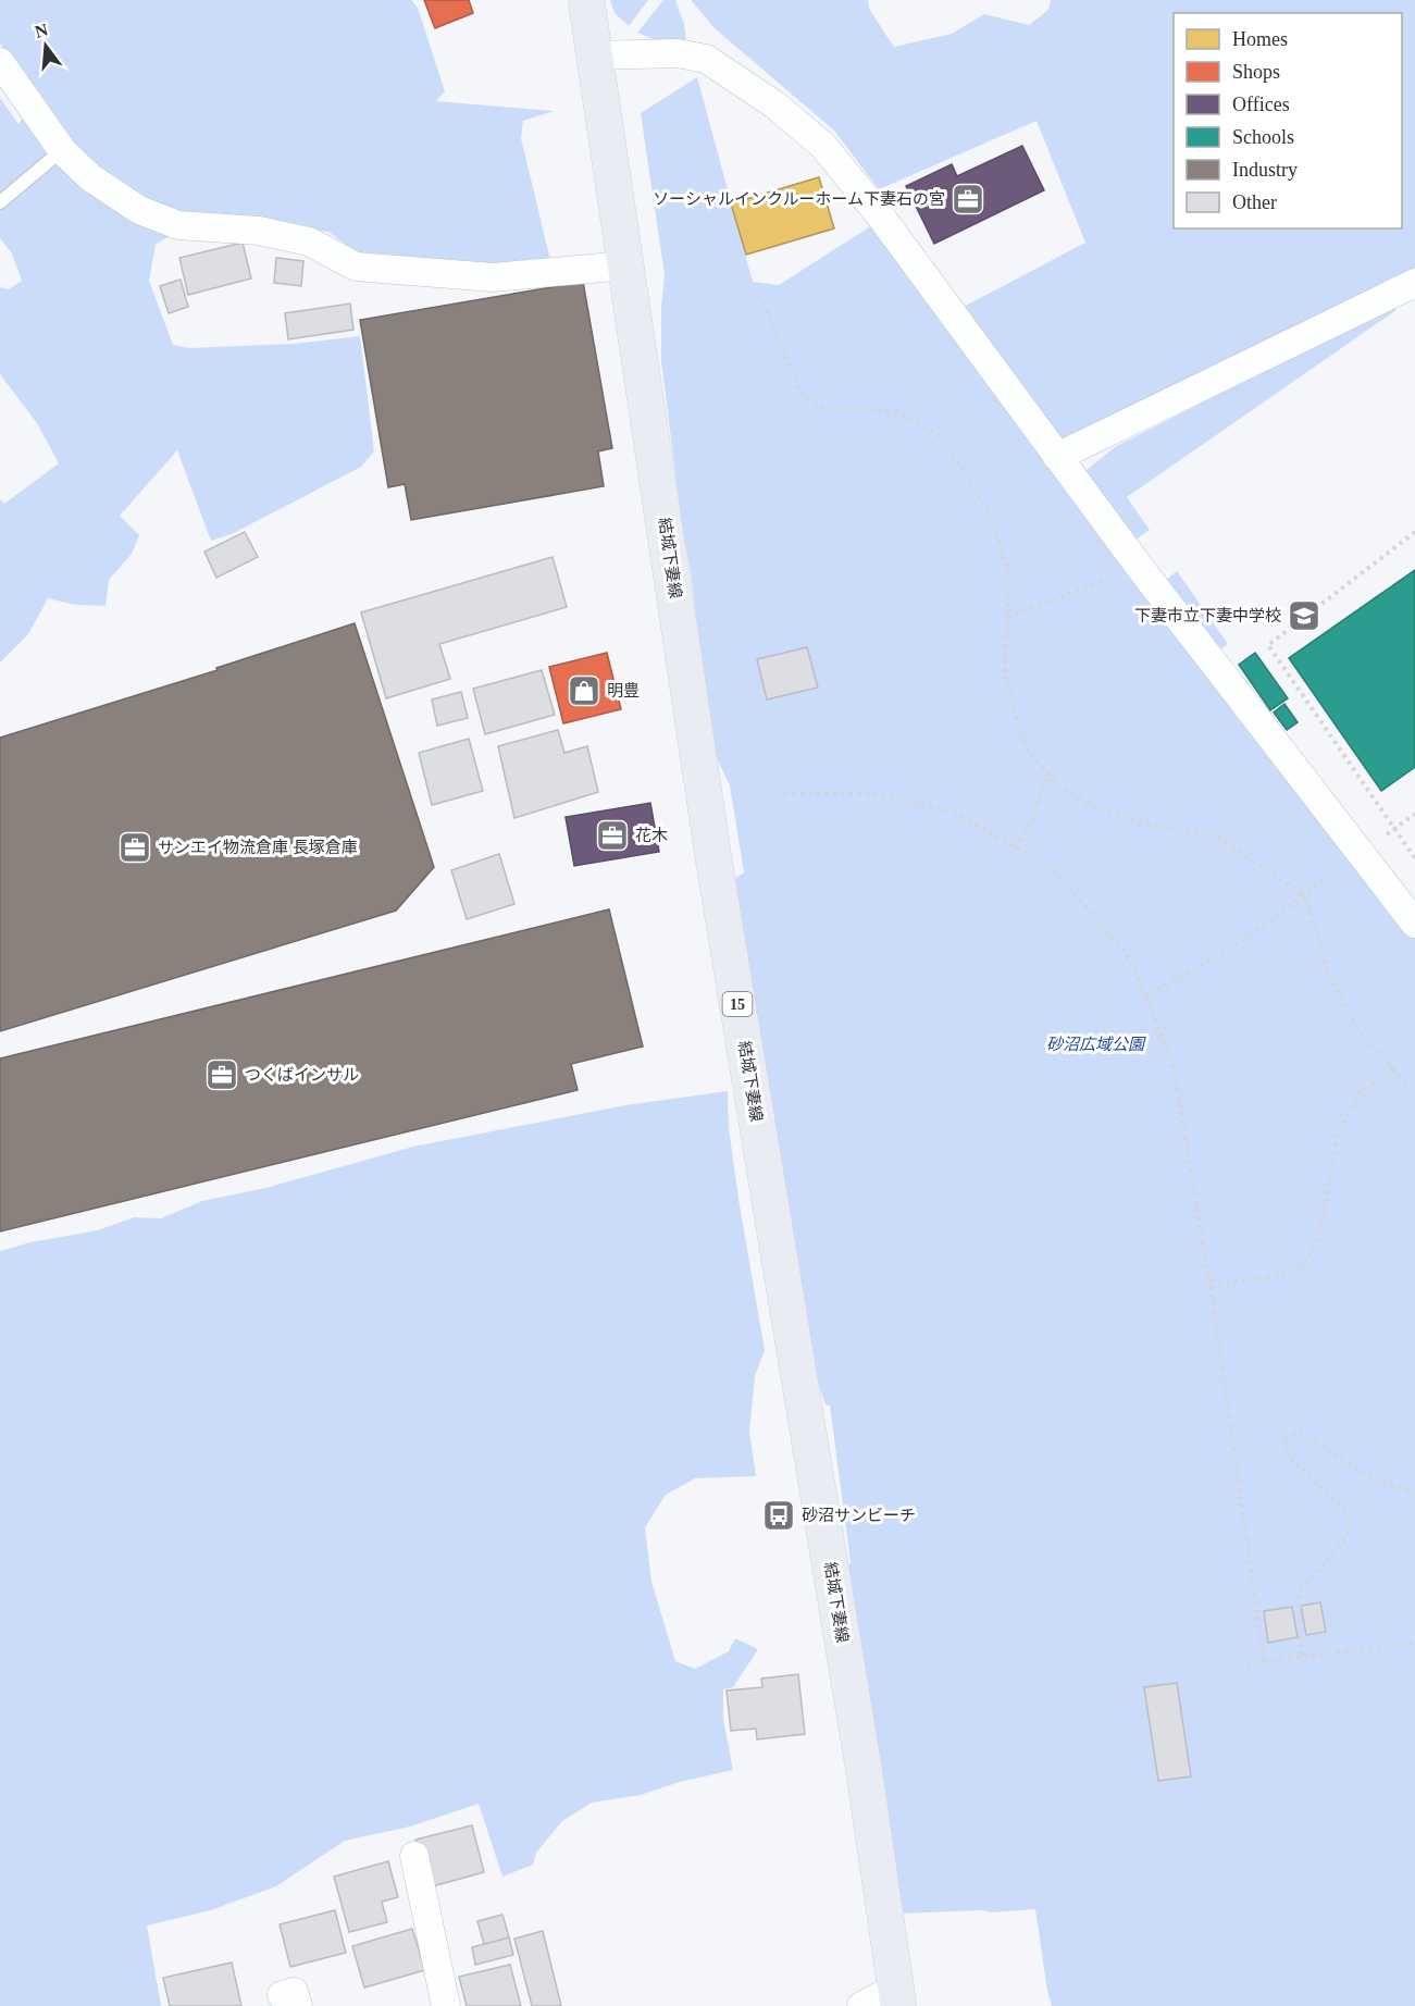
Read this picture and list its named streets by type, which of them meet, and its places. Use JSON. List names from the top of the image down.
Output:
{
  "streets": {
    "main road": ["結城下妻線", "15"]
  },
  "parks": ["砂沼広域公園"],
  "places": {
    "office": [
      "ソーシャルインクルーホーム下妻石の宮",
      "花木",
      "サンエイ物流倉庫 長塚倉庫",
      "つくばインサル"
    ],
    "school or university": ["下妻市立下妻中学校"],
    "shop": ["明豊"],
    "bus stop": ["砂沼サンビーチ"]
  },
  "legend": [
    "Homes",
    "Shops",
    "Offices",
    "Schools",
    "Industry",
    "Other"
  ],
  "north": "top"
}
